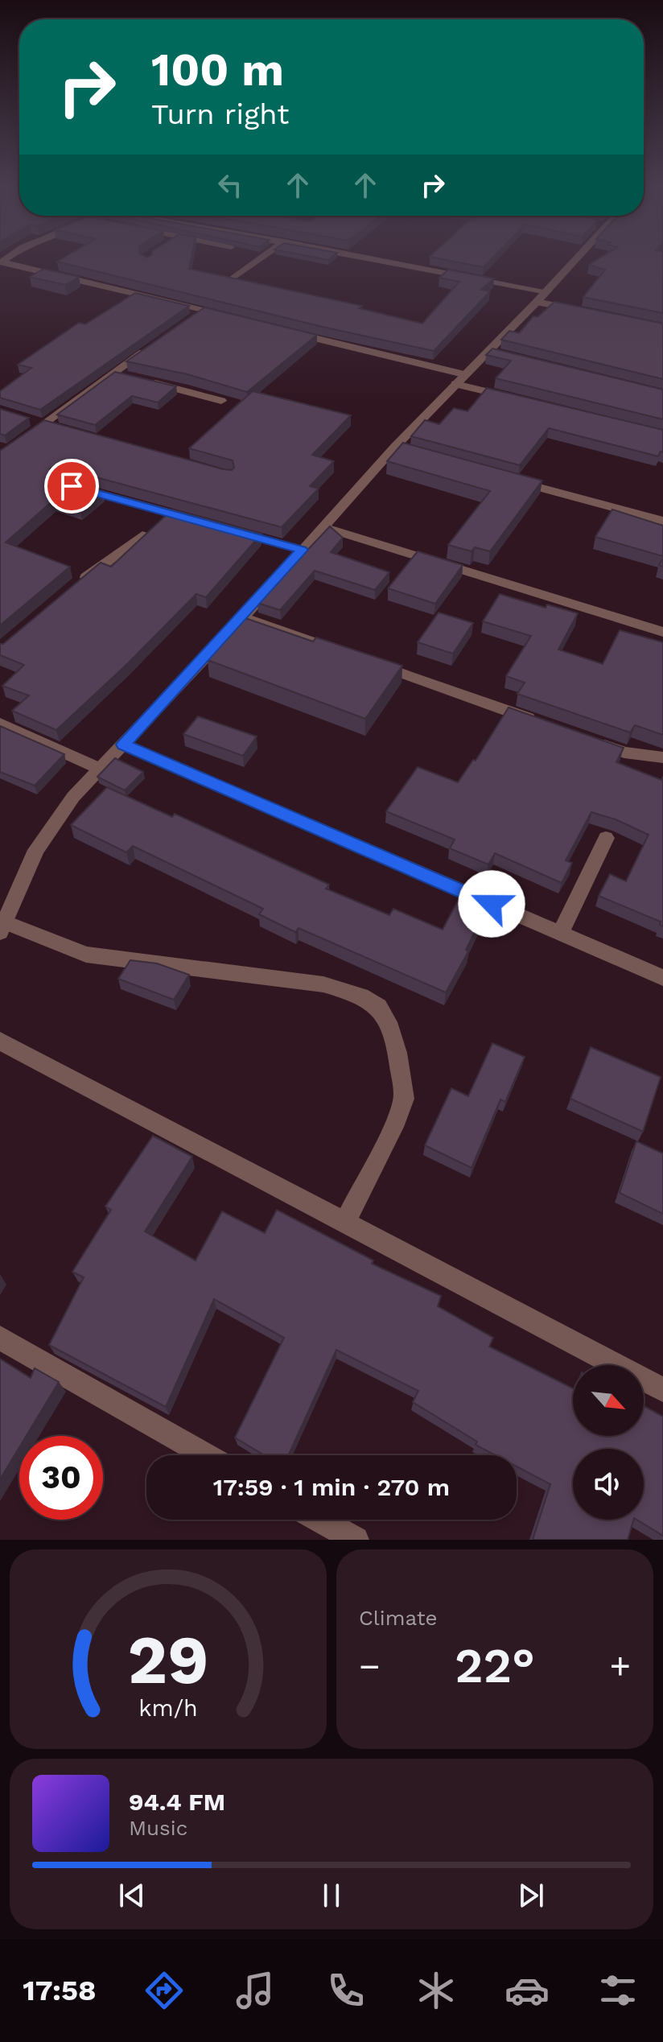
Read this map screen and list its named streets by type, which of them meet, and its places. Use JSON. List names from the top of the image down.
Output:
{
  "north": "bottom right",
  "page": {
    "turn": ["100 m", "Turn right"],
    "limit": "30",
    "trip": "17:59 · 1 min · 270 m",
    "tile": "Climate",
    "heat": ["−", "22°", "+"],
    "song": ["94.4 FM", "Music"],
    "tabs": "17:58",
    "gauge": ["29", "km/h"]
  }
}
